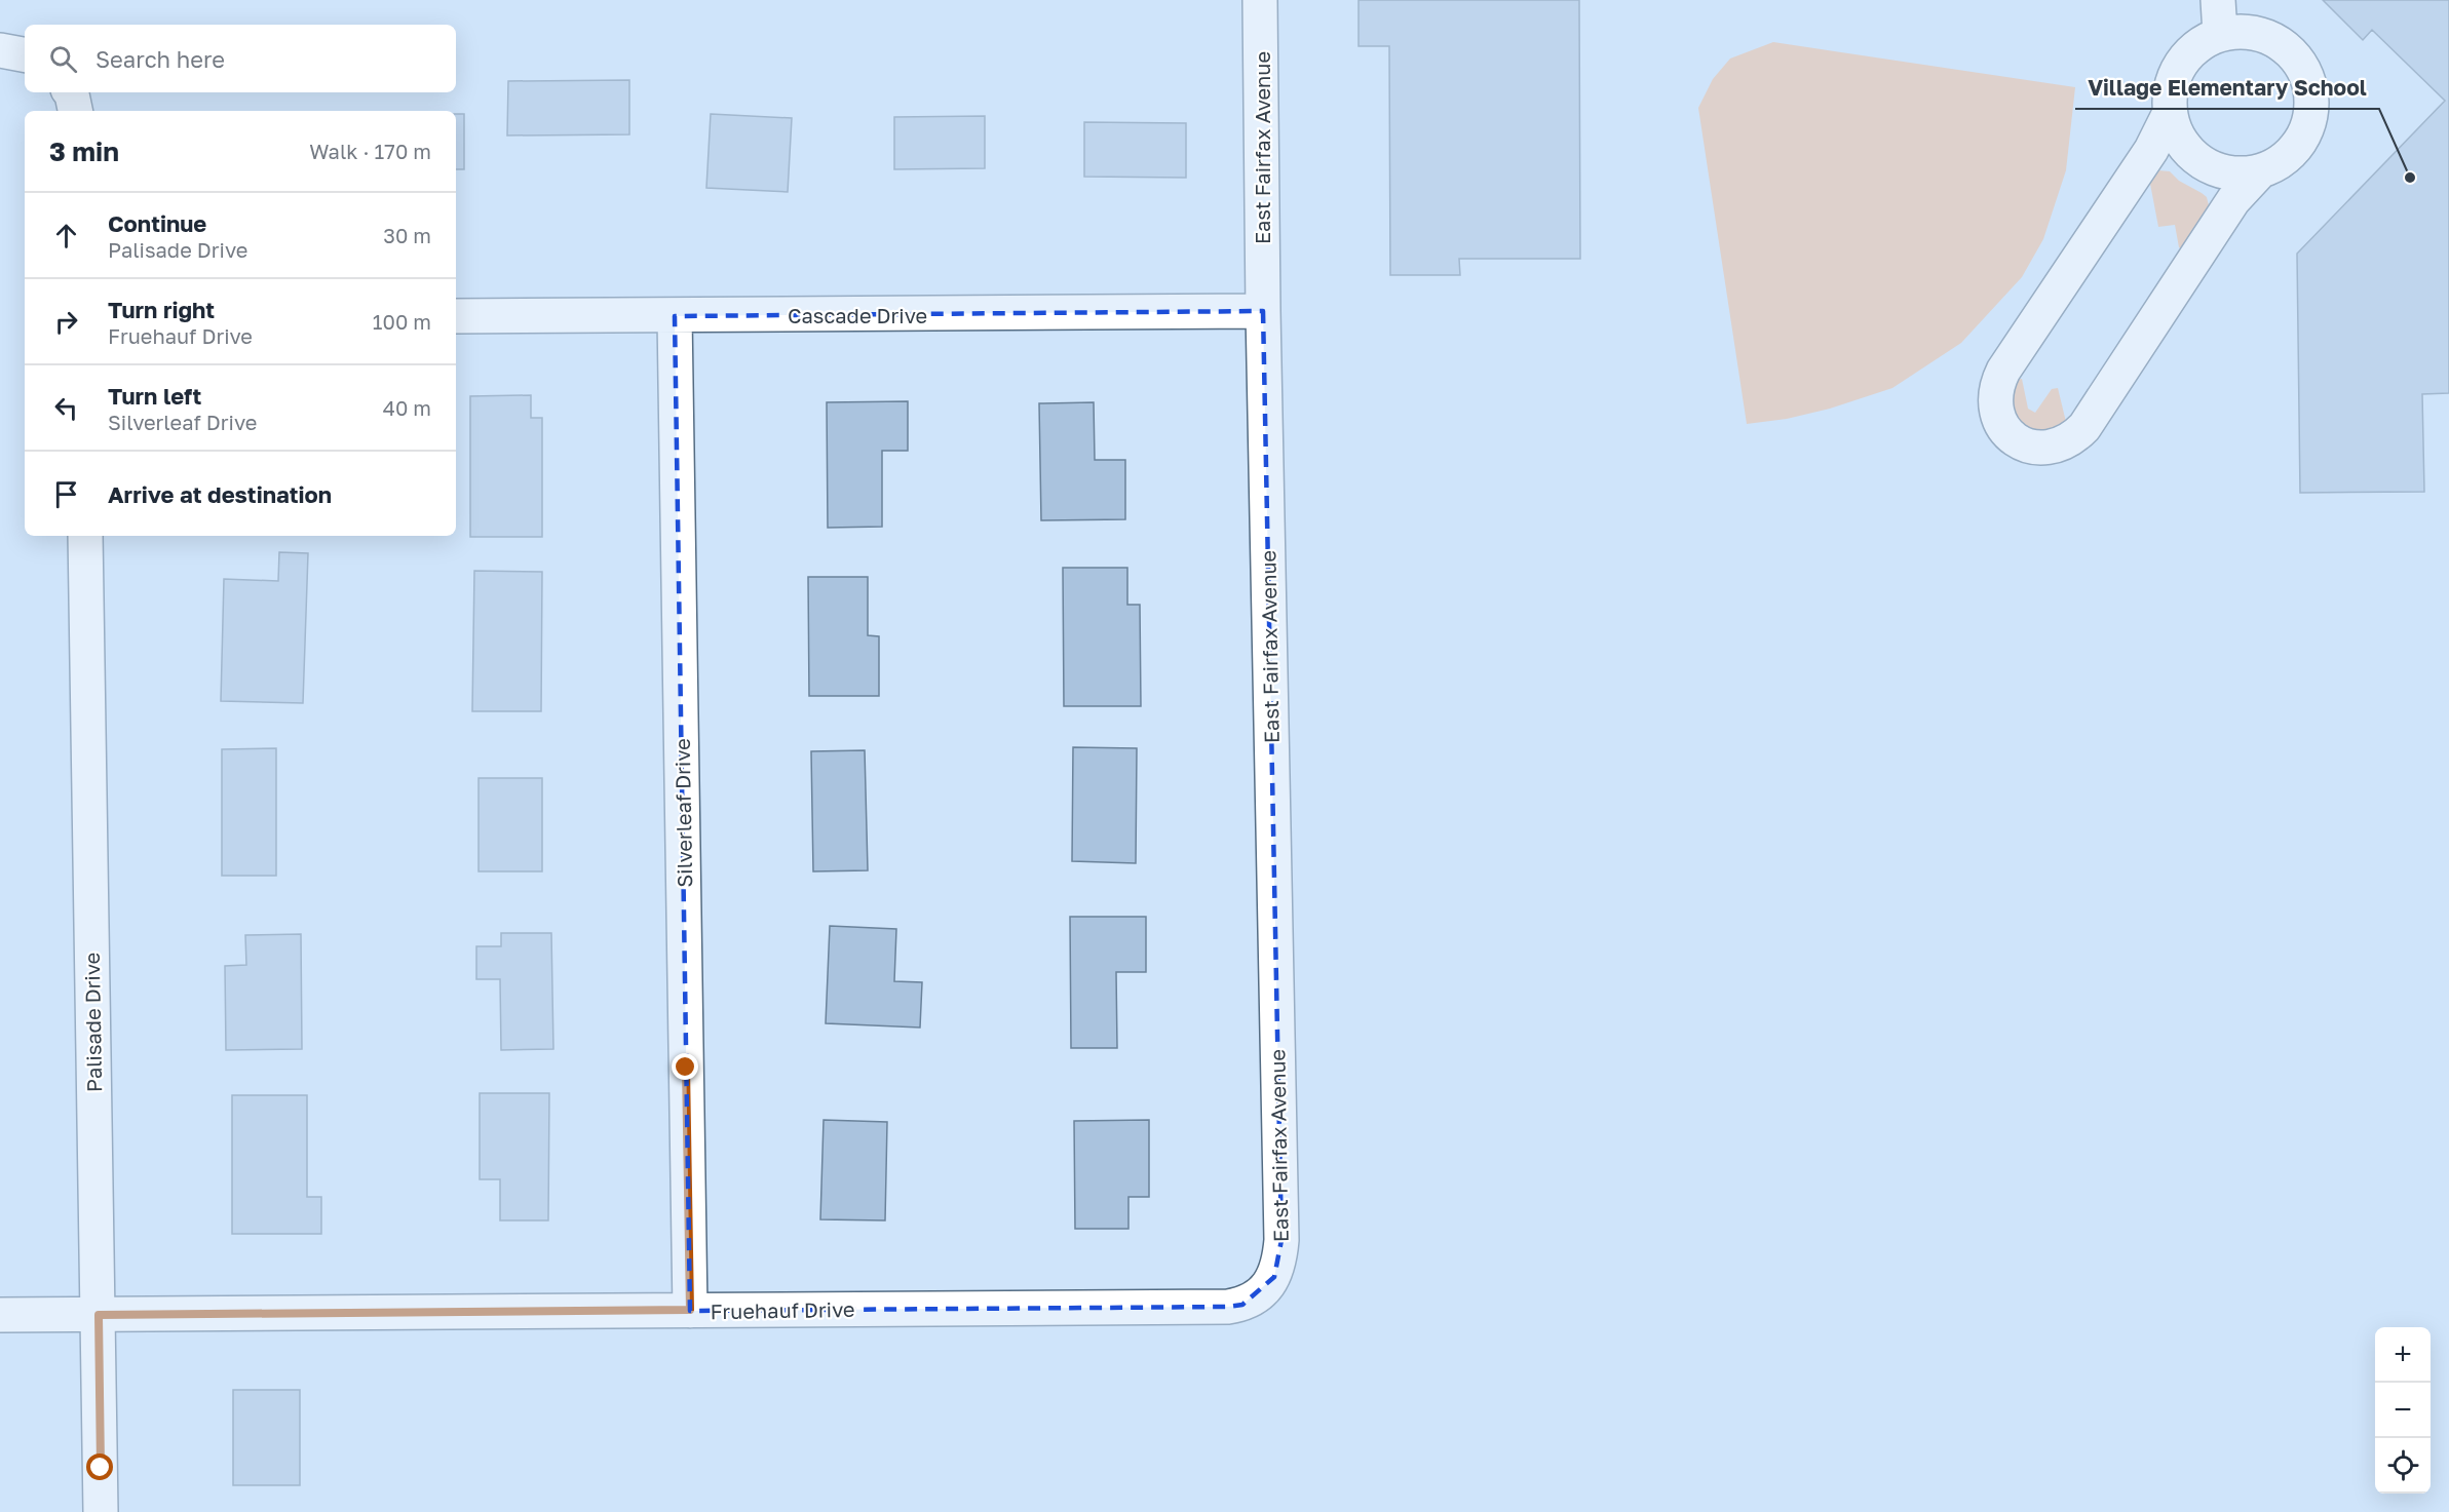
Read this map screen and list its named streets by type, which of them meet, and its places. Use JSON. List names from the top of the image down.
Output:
{
  "streets": {
    "street": [
      "East Fairfax Avenue",
      "Cascade Drive",
      "Silverleaf Drive",
      "Palisade Drive",
      "Fruehauf Drive"
    ]
  },
  "crossings": [
    ["East Fairfax Avenue", "Cascade Drive"],
    ["East Fairfax Avenue", "Fruehauf Drive"],
    ["Cascade Drive", "Silverleaf Drive"],
    ["Silverleaf Drive", "Fruehauf Drive"],
    ["Palisade Drive", "Fruehauf Drive"]
  ],
  "places": ["Village Elementary School"],
  "page": {
    "search": "Search here",
    "heading": ["3 min", "Walk · 170 m"],
    "list": [
      ["Continue", "Palisade Drive", "30 m"],
      ["Turn right", "Fruehauf Drive", "100 m"],
      ["Turn left", "Silverleaf Drive", "40 m"],
      "Arrive at destination"
    ],
    "map_buttons": ["+", "−"]
  }
}
